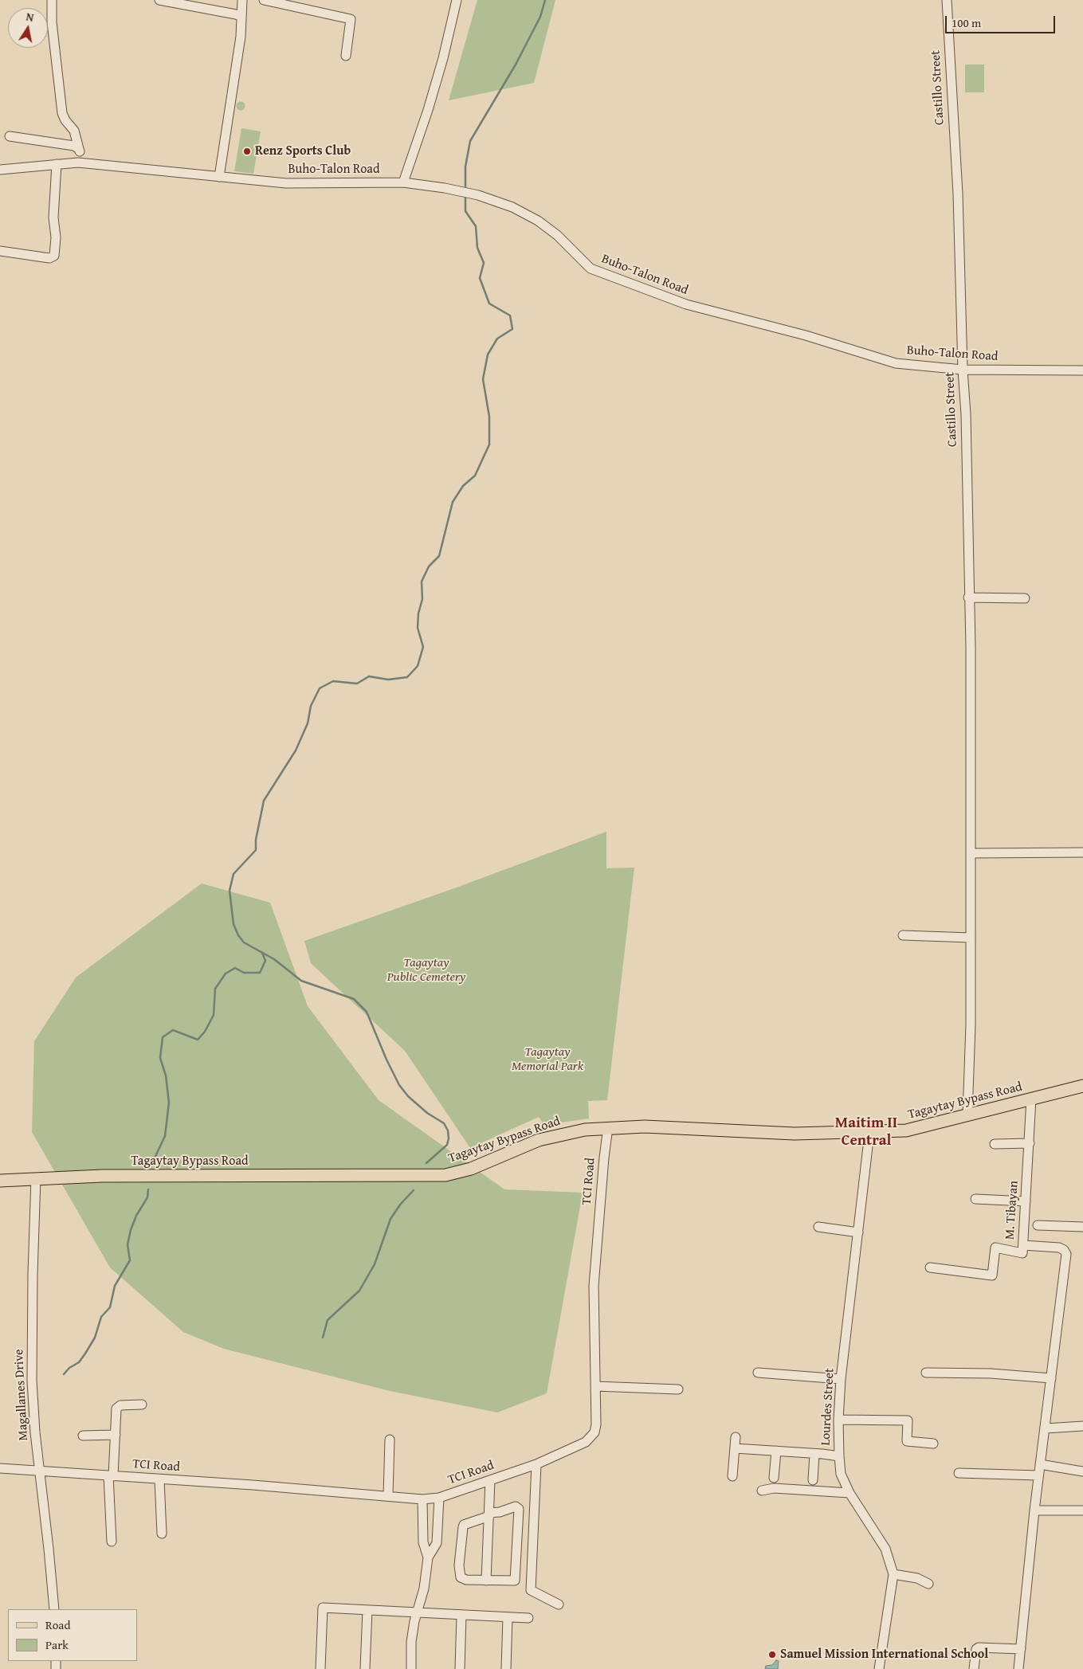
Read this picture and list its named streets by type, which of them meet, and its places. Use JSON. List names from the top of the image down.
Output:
{
  "streets": {
    "main road": ["Tagaytay Bypass Road"],
    "street": [
      "Castillo Street",
      "Buho-Talon Road",
      "TCI Road",
      "M. Tibayan",
      "Magallanes Drive",
      "Lourdes Street"
    ]
  },
  "crossings": [
    ["Castillo Street", "Buho-Talon Road"],
    ["Castillo Street", "Tagaytay Bypass Road"],
    ["Tagaytay Bypass Road", "TCI Road"],
    ["Tagaytay Bypass Road", "M. Tibayan"],
    ["Tagaytay Bypass Road", "Magallanes Drive"],
    ["Tagaytay Bypass Road", "Lourdes Street"],
    ["TCI Road", "Magallanes Drive"]
  ],
  "districts": ["Maitim II Central"],
  "parks": ["Tagaytay Public Cemetery", "Tagaytay Memorial Park"],
  "places": ["Renz Sports Club", "Samuel Mission International School"],
  "legend": ["Road", "Park"],
  "scale_bar": "100 m",
  "north": "top"
}
